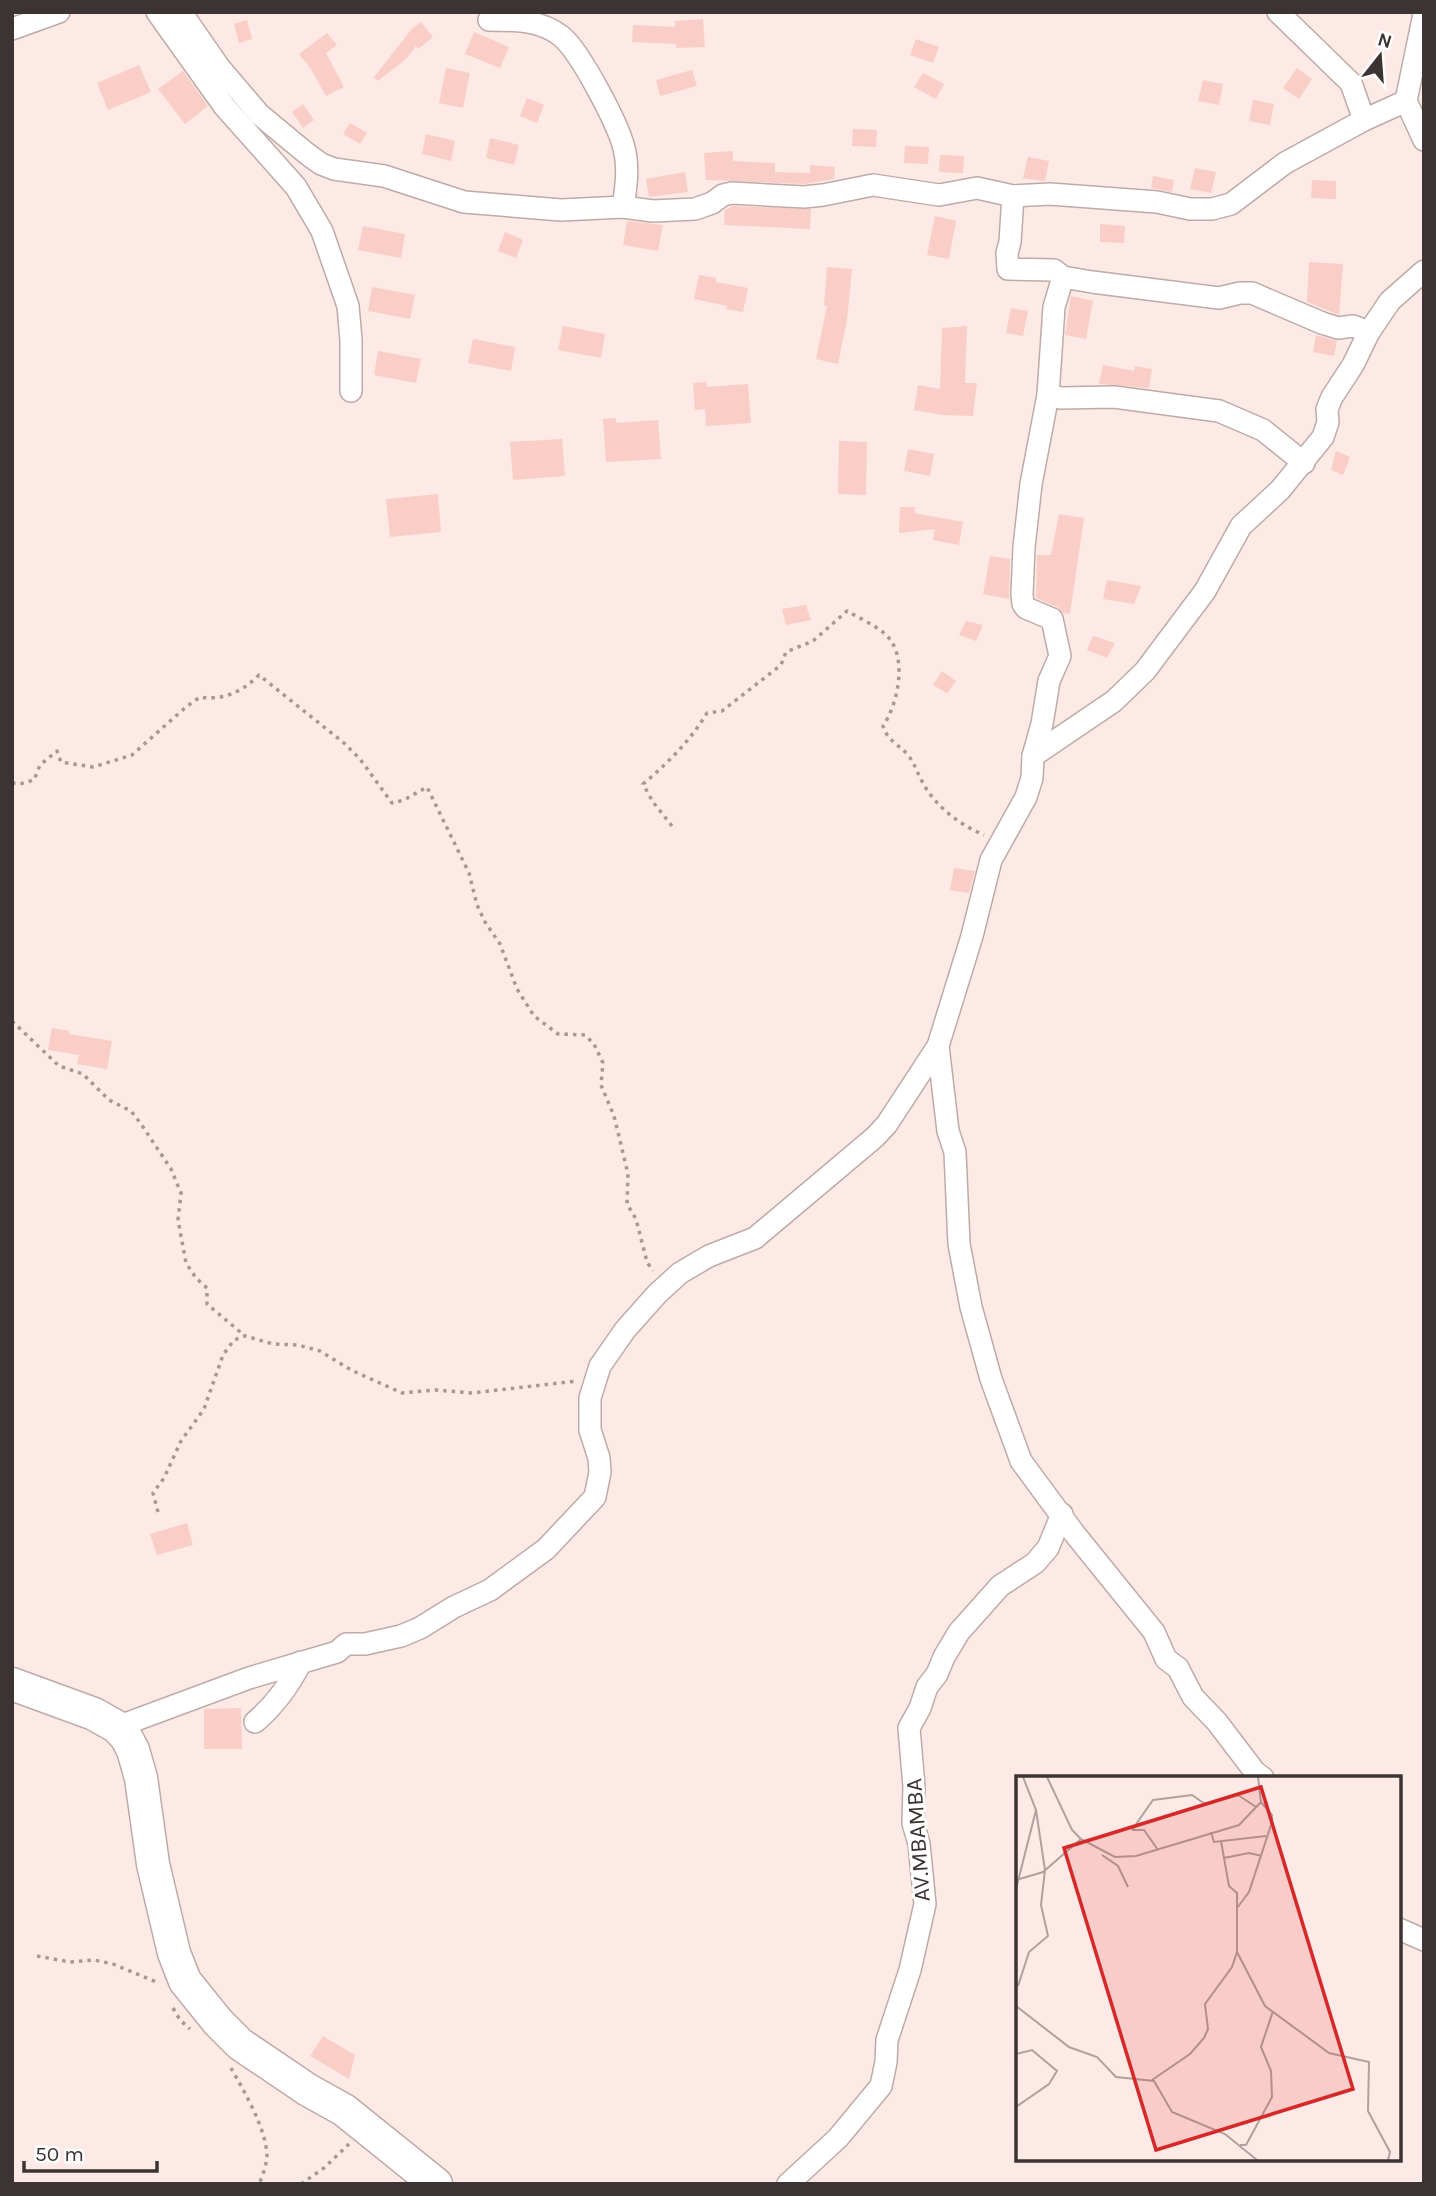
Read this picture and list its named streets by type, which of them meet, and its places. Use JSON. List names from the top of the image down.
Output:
{
  "streets": {
    "street": ["AV.MBAMBA"]
  },
  "scale_bar": "50 m",
  "north": "top"
}
